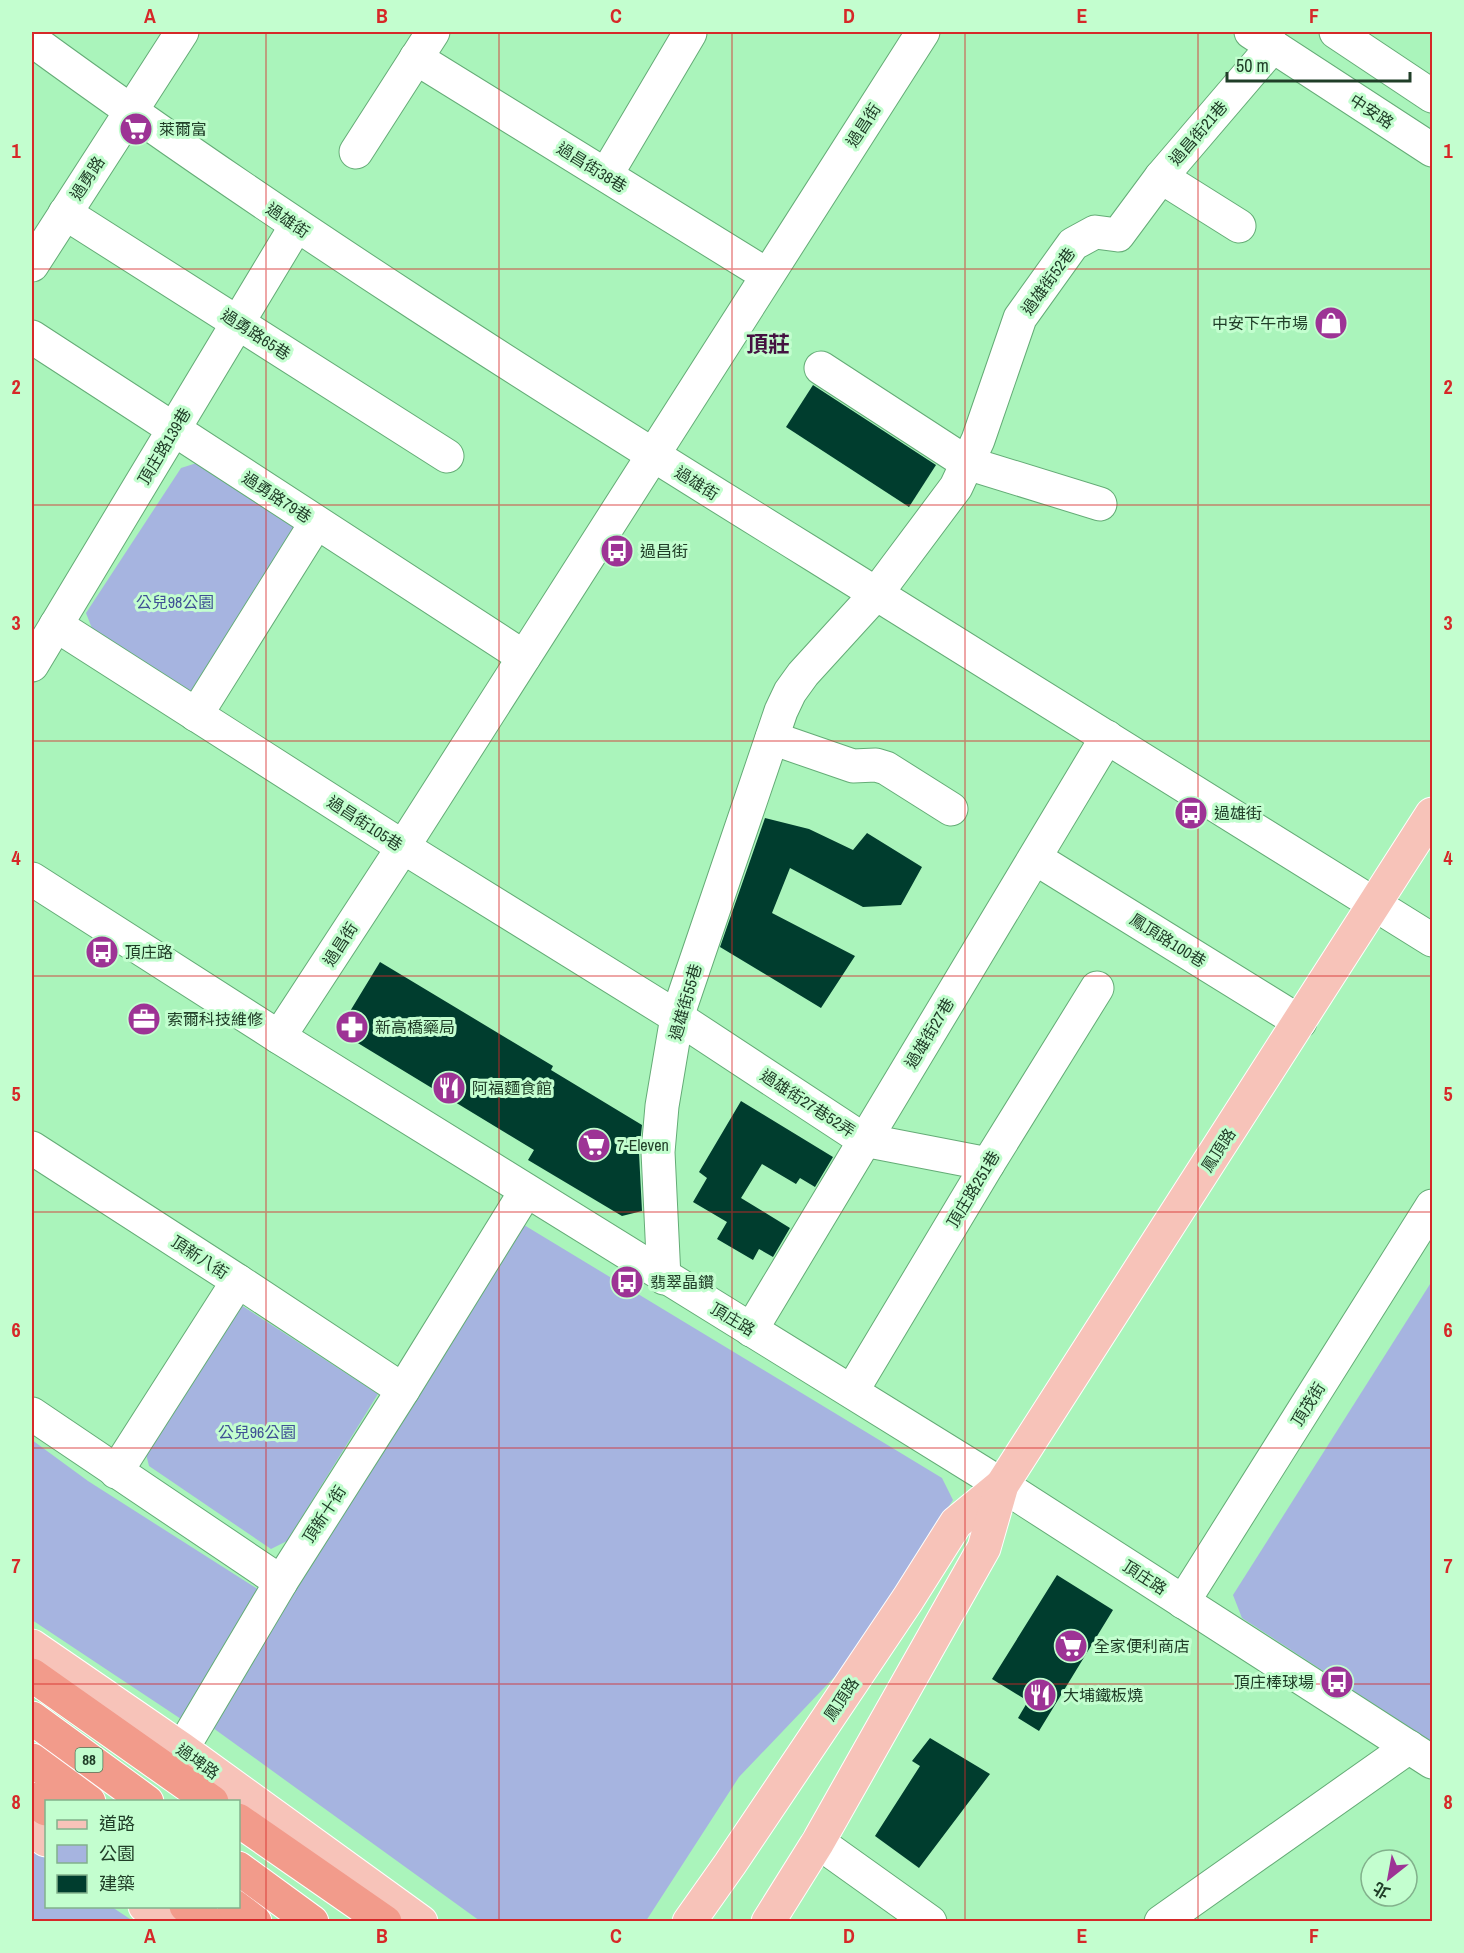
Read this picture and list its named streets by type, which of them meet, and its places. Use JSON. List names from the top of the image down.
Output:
{
  "streets": {
    "highway": ["88"],
    "main road": ["鳳頂路", "過埤路"],
    "street": [
      "中安路",
      "過昌街",
      "過昌街21巷",
      "過昌街38巷",
      "過勇路",
      "過雄街",
      "過雄街52巷",
      "過勇路65巷",
      "頂庄路139巷",
      "過勇路79巷",
      "過昌街105巷",
      "鳳頂路100巷",
      "過雄街55巷",
      "過雄街27巷",
      "過雄街27巷52弄",
      "頂庄路251巷",
      "頂新八街",
      "頂庄路",
      "頂茂街",
      "頂新十街"
    ]
  },
  "crossings": [
    ["中安路", "過昌街21巷"],
    ["過昌街", "過昌街38巷"],
    ["過昌街", "過雄街"],
    ["過昌街", "過勇路79巷"],
    ["過昌街", "過昌街105巷"],
    ["過昌街", "頂庄路"],
    ["過昌街21巷", "過雄街52巷"],
    ["過勇路", "過雄街"],
    ["過勇路", "過勇路65巷"],
    ["過雄街", "過雄街52巷"],
    ["過雄街", "頂庄路139巷"],
    ["過雄街", "過雄街55巷"],
    ["過雄街", "過雄街27巷"],
    ["過雄街", "鳳頂路"],
    ["過雄街52巷", "過雄街55巷"],
    ["過勇路65巷", "頂庄路139巷"],
    ["頂庄路139巷", "過勇路79巷"],
    ["頂庄路139巷", "過昌街105巷"],
    ["過昌街105巷", "過雄街55巷"],
    ["過昌街105巷", "過雄街27巷52弄"],
    ["鳳頂路100巷", "過雄街27巷"],
    ["鳳頂路100巷", "鳳頂路"],
    ["過雄街55巷", "過雄街27巷52弄"],
    ["過雄街55巷", "頂庄路"],
    ["過雄街27巷", "過雄街27巷52弄"],
    ["過雄街27巷", "頂庄路"],
    ["過雄街27巷52弄", "頂庄路251巷"],
    ["鳳頂路", "頂庄路"],
    ["頂庄路251巷", "頂庄路"],
    ["頂庄路", "頂茂街"],
    ["頂庄路", "頂新十街"],
    ["頂新十街", "過埤路"]
  ],
  "districts": ["頂莊"],
  "parks": ["公兒98公園", "公兒96公園"],
  "places": {
    "supermarket": ["萊爾富", "7-Eleven", "全家便利商店"],
    "shop": ["中安下午市場"],
    "bus stop": [
      "過昌街",
      "過雄街",
      "頂庄路",
      "翡翠晶鑽",
      "頂庄棒球場"
    ],
    "office": ["索爾科技維修"],
    "pharmacy": ["新高橋藥局"],
    "restaurant": ["阿福麵食館", "大埔鐵板燒"]
  },
  "legend": ["道路", "公園", "建築"],
  "scale_bar": "50 m",
  "north": "bottom left",
  "grid": {
    "columns": [
      "A",
      "B",
      "C",
      "D",
      "E",
      "F"
    ],
    "rows": [
      "1",
      "2",
      "3",
      "4",
      "5",
      "6",
      "7",
      "8"
    ]
  }
}
